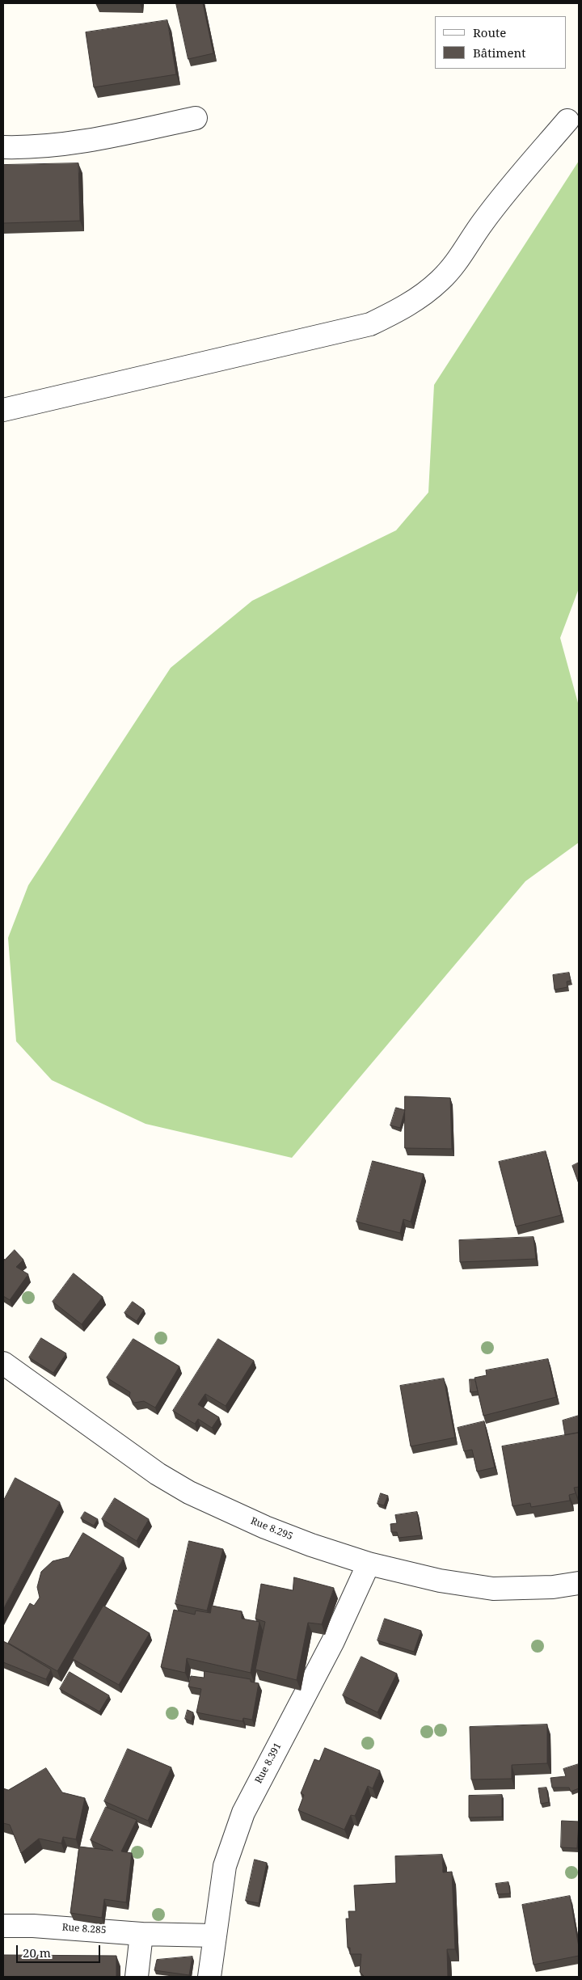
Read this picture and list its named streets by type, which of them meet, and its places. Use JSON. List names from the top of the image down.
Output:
{
  "streets": {
    "street": ["Rue 8.295", "Rue 8.391", "Rue 8.285"]
  },
  "crossings": [
    ["Rue 8.295", "Rue 8.391"],
    ["Rue 8.391", "Rue 8.285"]
  ],
  "legend": ["Route", "Bâtiment"],
  "scale_bar": "20 m"
}
